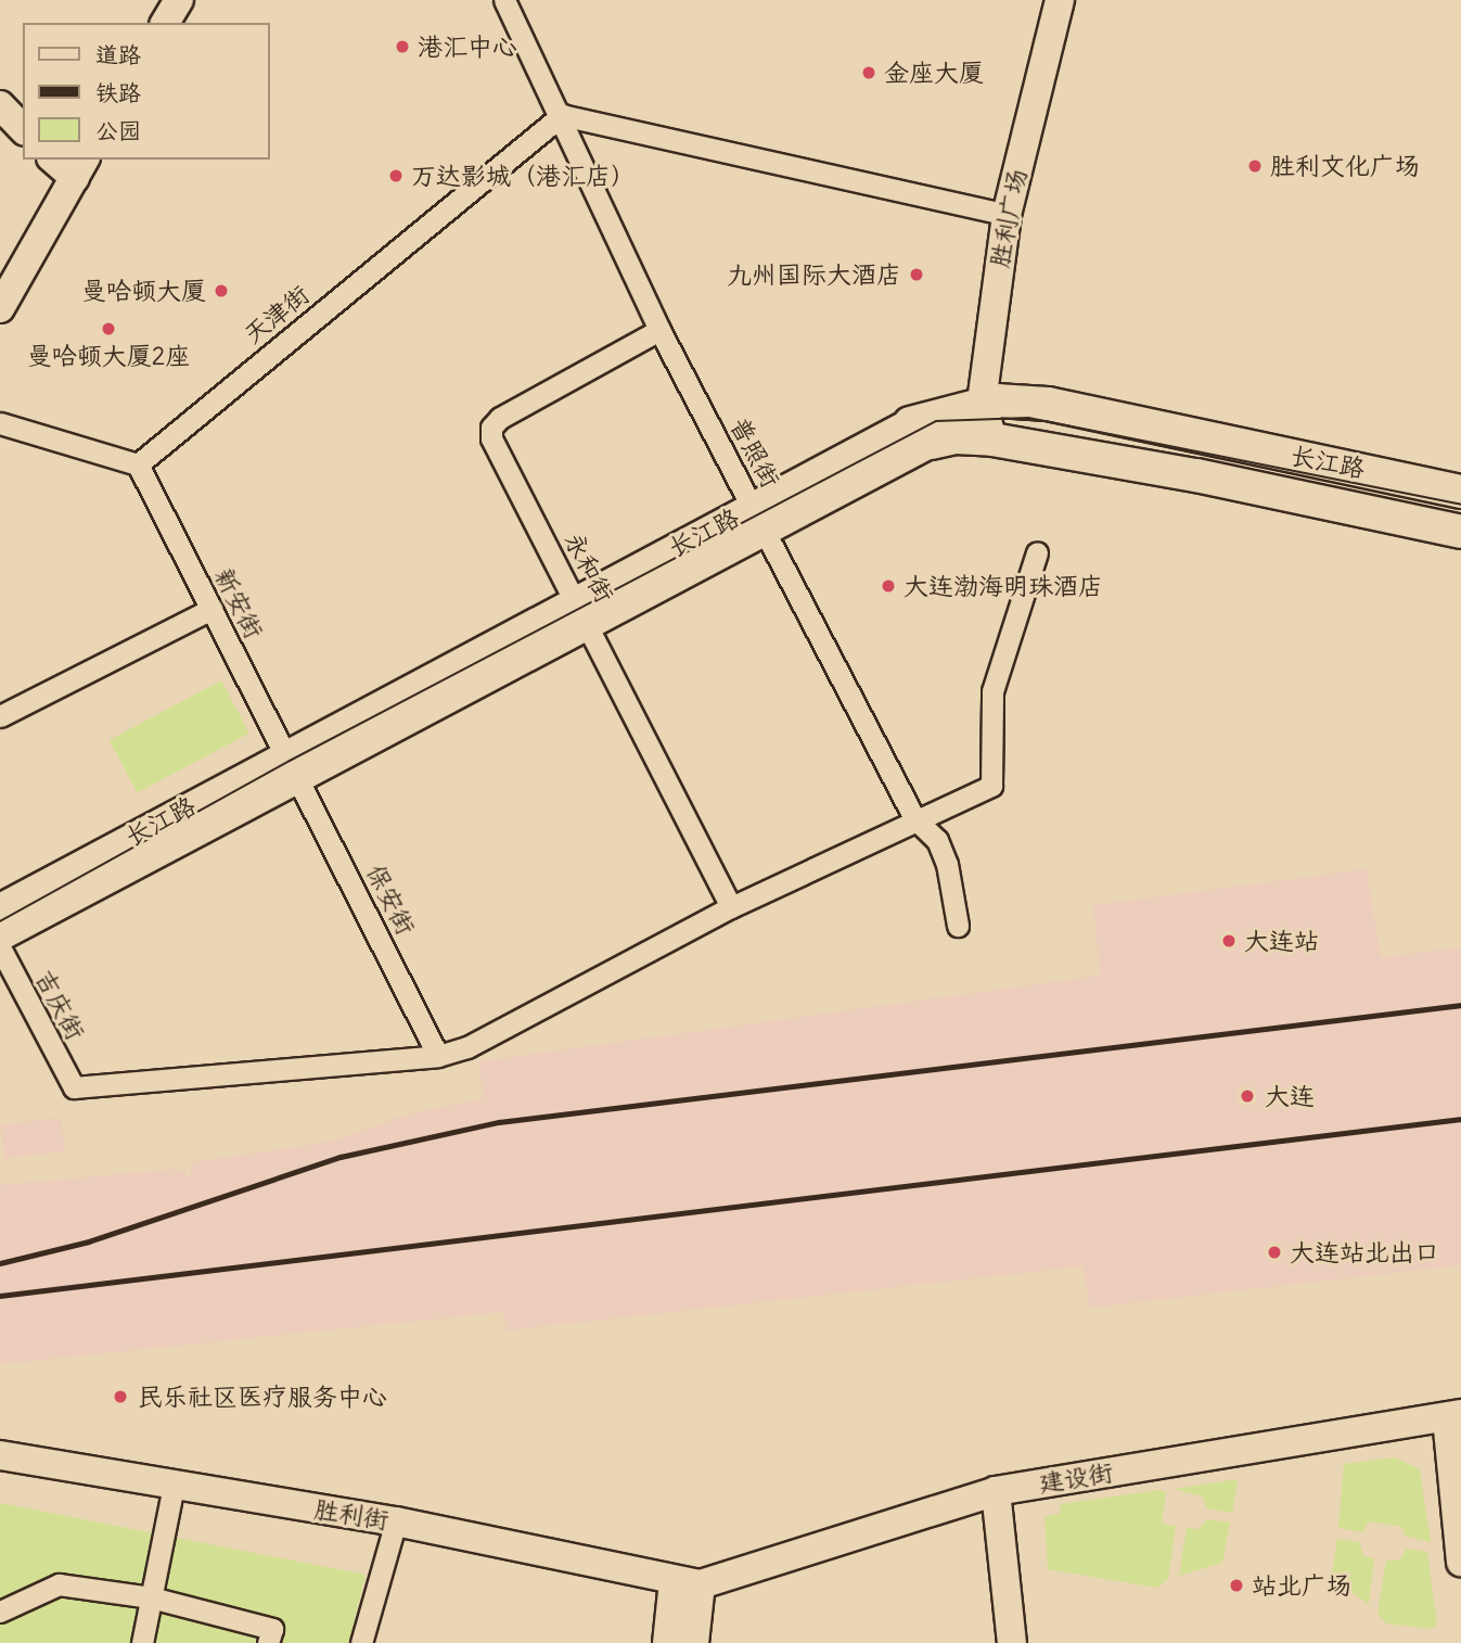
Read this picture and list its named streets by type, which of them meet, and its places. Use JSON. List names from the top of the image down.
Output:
{
  "streets": {
    "main road": [
      "胜利广场",
      "长江路",
      "建设街",
      "胜利街"
    ],
    "street": [
      "天津街",
      "普照街",
      "永和街",
      "新安街",
      "保安街",
      "吉庆街"
    ]
  },
  "crossings": [
    ["胜利广场", "长江路"],
    ["天津街", "普照街"],
    ["天津街", "新安街"],
    ["普照街", "长江路"],
    ["普照街", "永和街"],
    ["长江路", "永和街"],
    ["长江路", "新安街"],
    ["长江路", "保安街"],
    ["新安街", "保安街"],
    ["保安街", "吉庆街"],
    ["建设街", "胜利街"]
  ],
  "places": [
    "港汇中心",
    "金座大厦",
    "胜利文化广场",
    "万达影城（港汇店）",
    "九州国际大酒店",
    "曼哈顿大厦",
    "曼哈顿大厦2座",
    "大连渤海明珠酒店",
    "大连站",
    "大连",
    "大连站北出口",
    "民乐社区医疗服务中心",
    "站北广场"
  ],
  "legend": ["道路", "铁路", "公园"]
}
